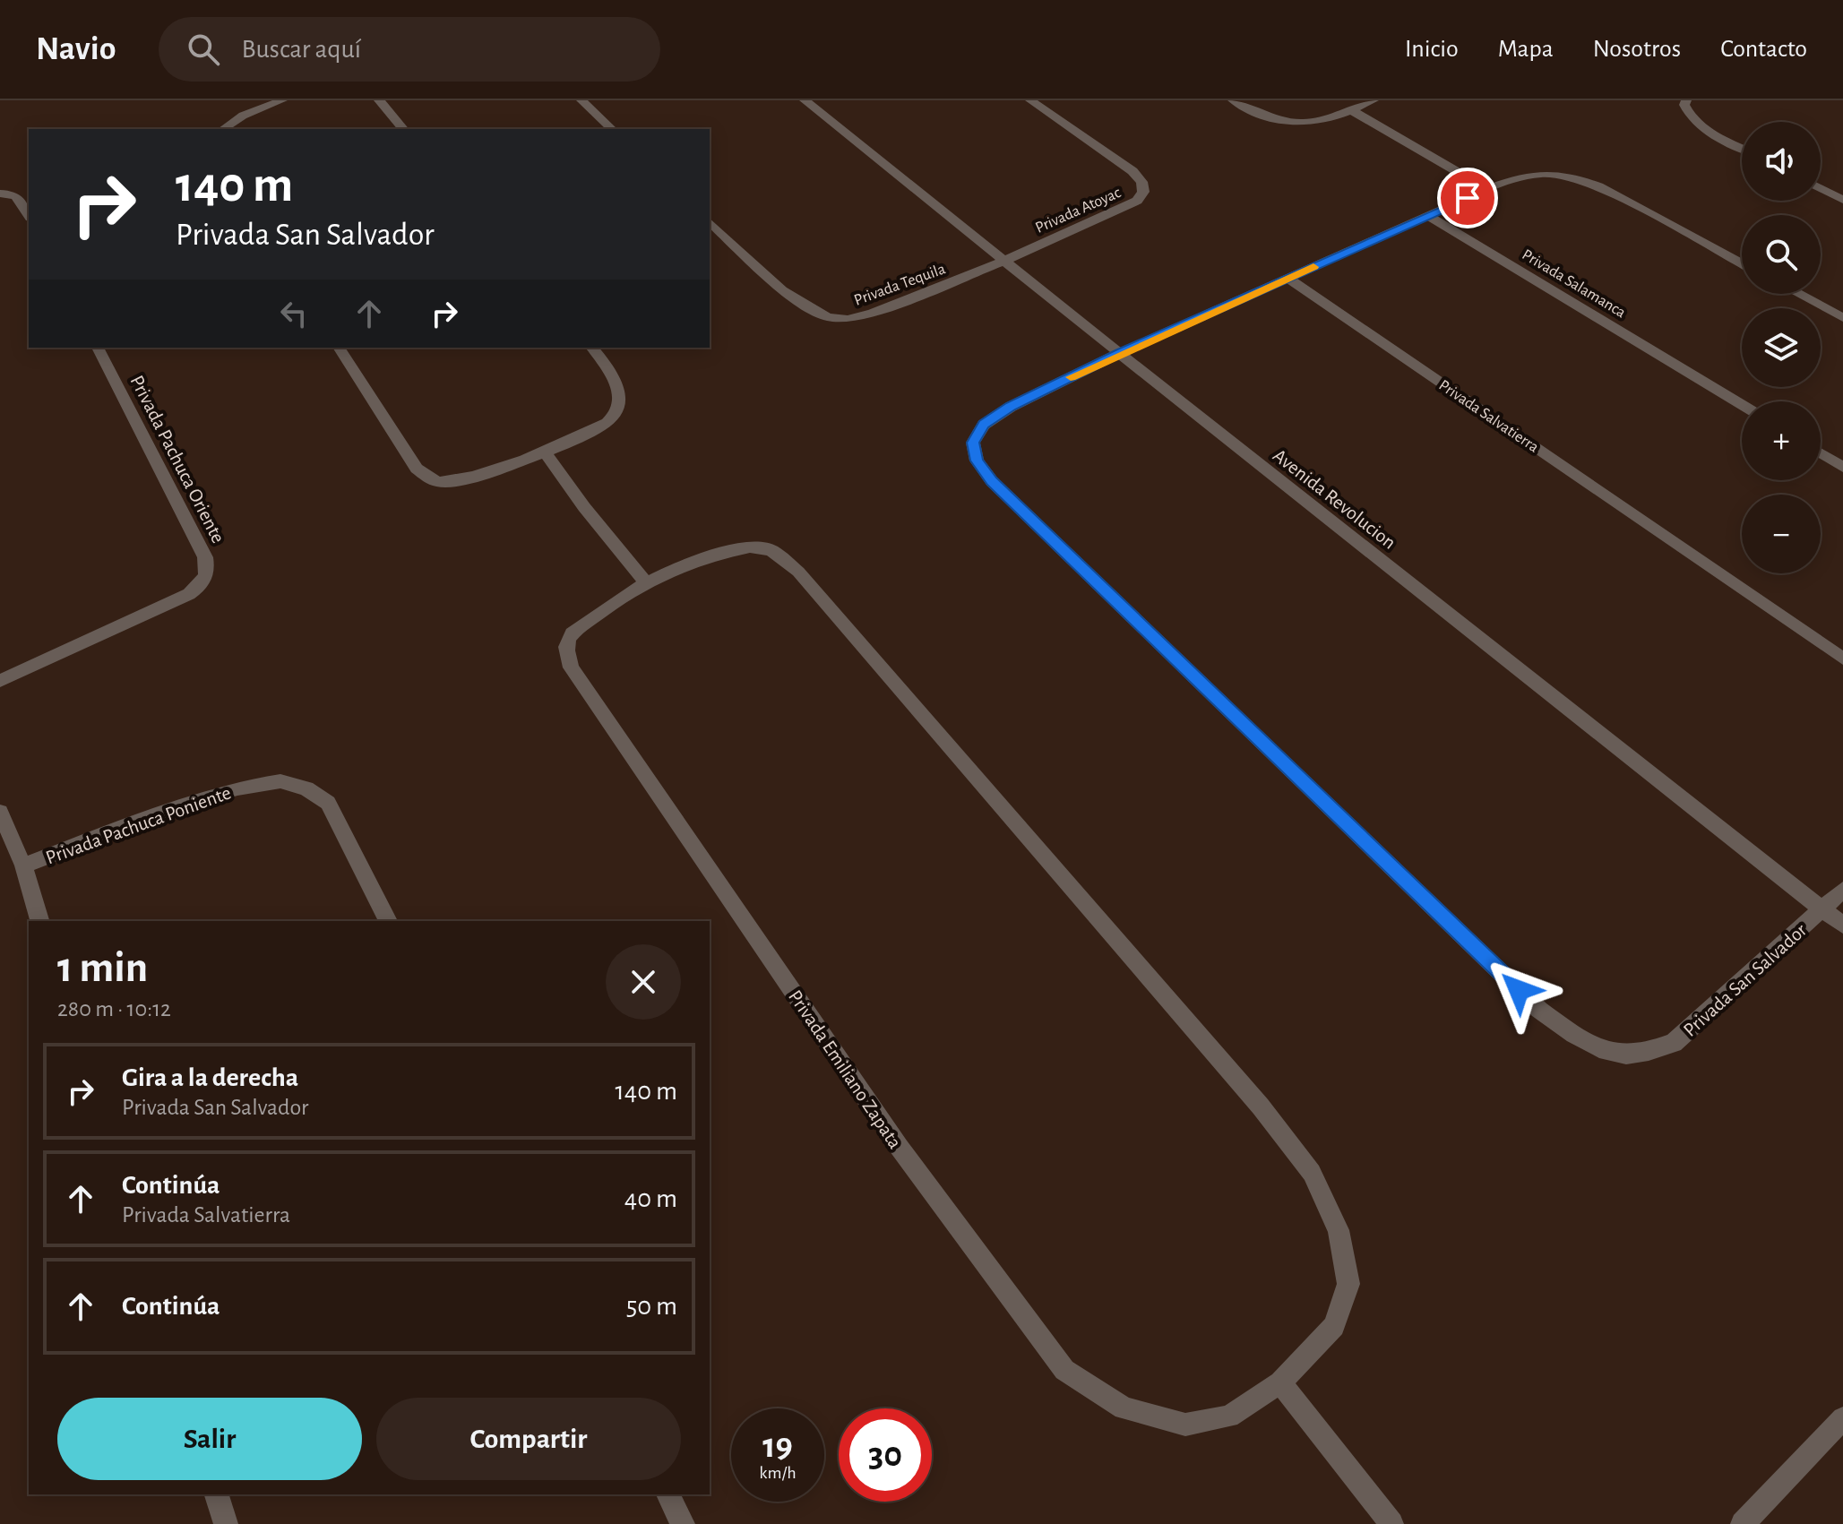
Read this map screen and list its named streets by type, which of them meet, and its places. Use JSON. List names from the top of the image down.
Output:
{
  "streets": {
    "street": [
      "Privada Atoyac",
      "Privada Salamanca",
      "Privada Tequila",
      "Privada Salvatierra",
      "Privada Pachuca Oriente",
      "Avenida Revolucion",
      "Privada Pachuca Poniente",
      "Privada San Salvador",
      "Privada Emiliano Zapata"
    ]
  },
  "crossings": [
    ["Privada Atoyac", "Privada Tequila"],
    ["Privada Atoyac", "Avenida Revolucion"],
    ["Privada Tequila", "Avenida Revolucion"],
    ["Avenida Revolucion", "Privada San Salvador"]
  ],
  "page": {
    "header": "Navio",
    "search": "Buscar aquí",
    "nav": [
      "Inicio",
      "Mapa",
      "Nosotros",
      "Contacto"
    ],
    "map_buttons": ["+", "−"],
    "turn": ["140 m", "Privada San Salvador"],
    "heading": ["1 min", "280 m · 10:12"],
    "list": [
      {
        "name": "Gira a la derecha",
        "note": "Privada San Salvador",
        "value": "140 m"
      },
      {
        "name": "Continúa",
        "note": "Privada Salvatierra",
        "value": "40 m"
      },
      {
        "name": "Continúa",
        "value": "50 m"
      }
    ],
    "buttons": ["Salir", "Compartir"],
    "speed": "19 km/h",
    "limit": "30"
  }
}
